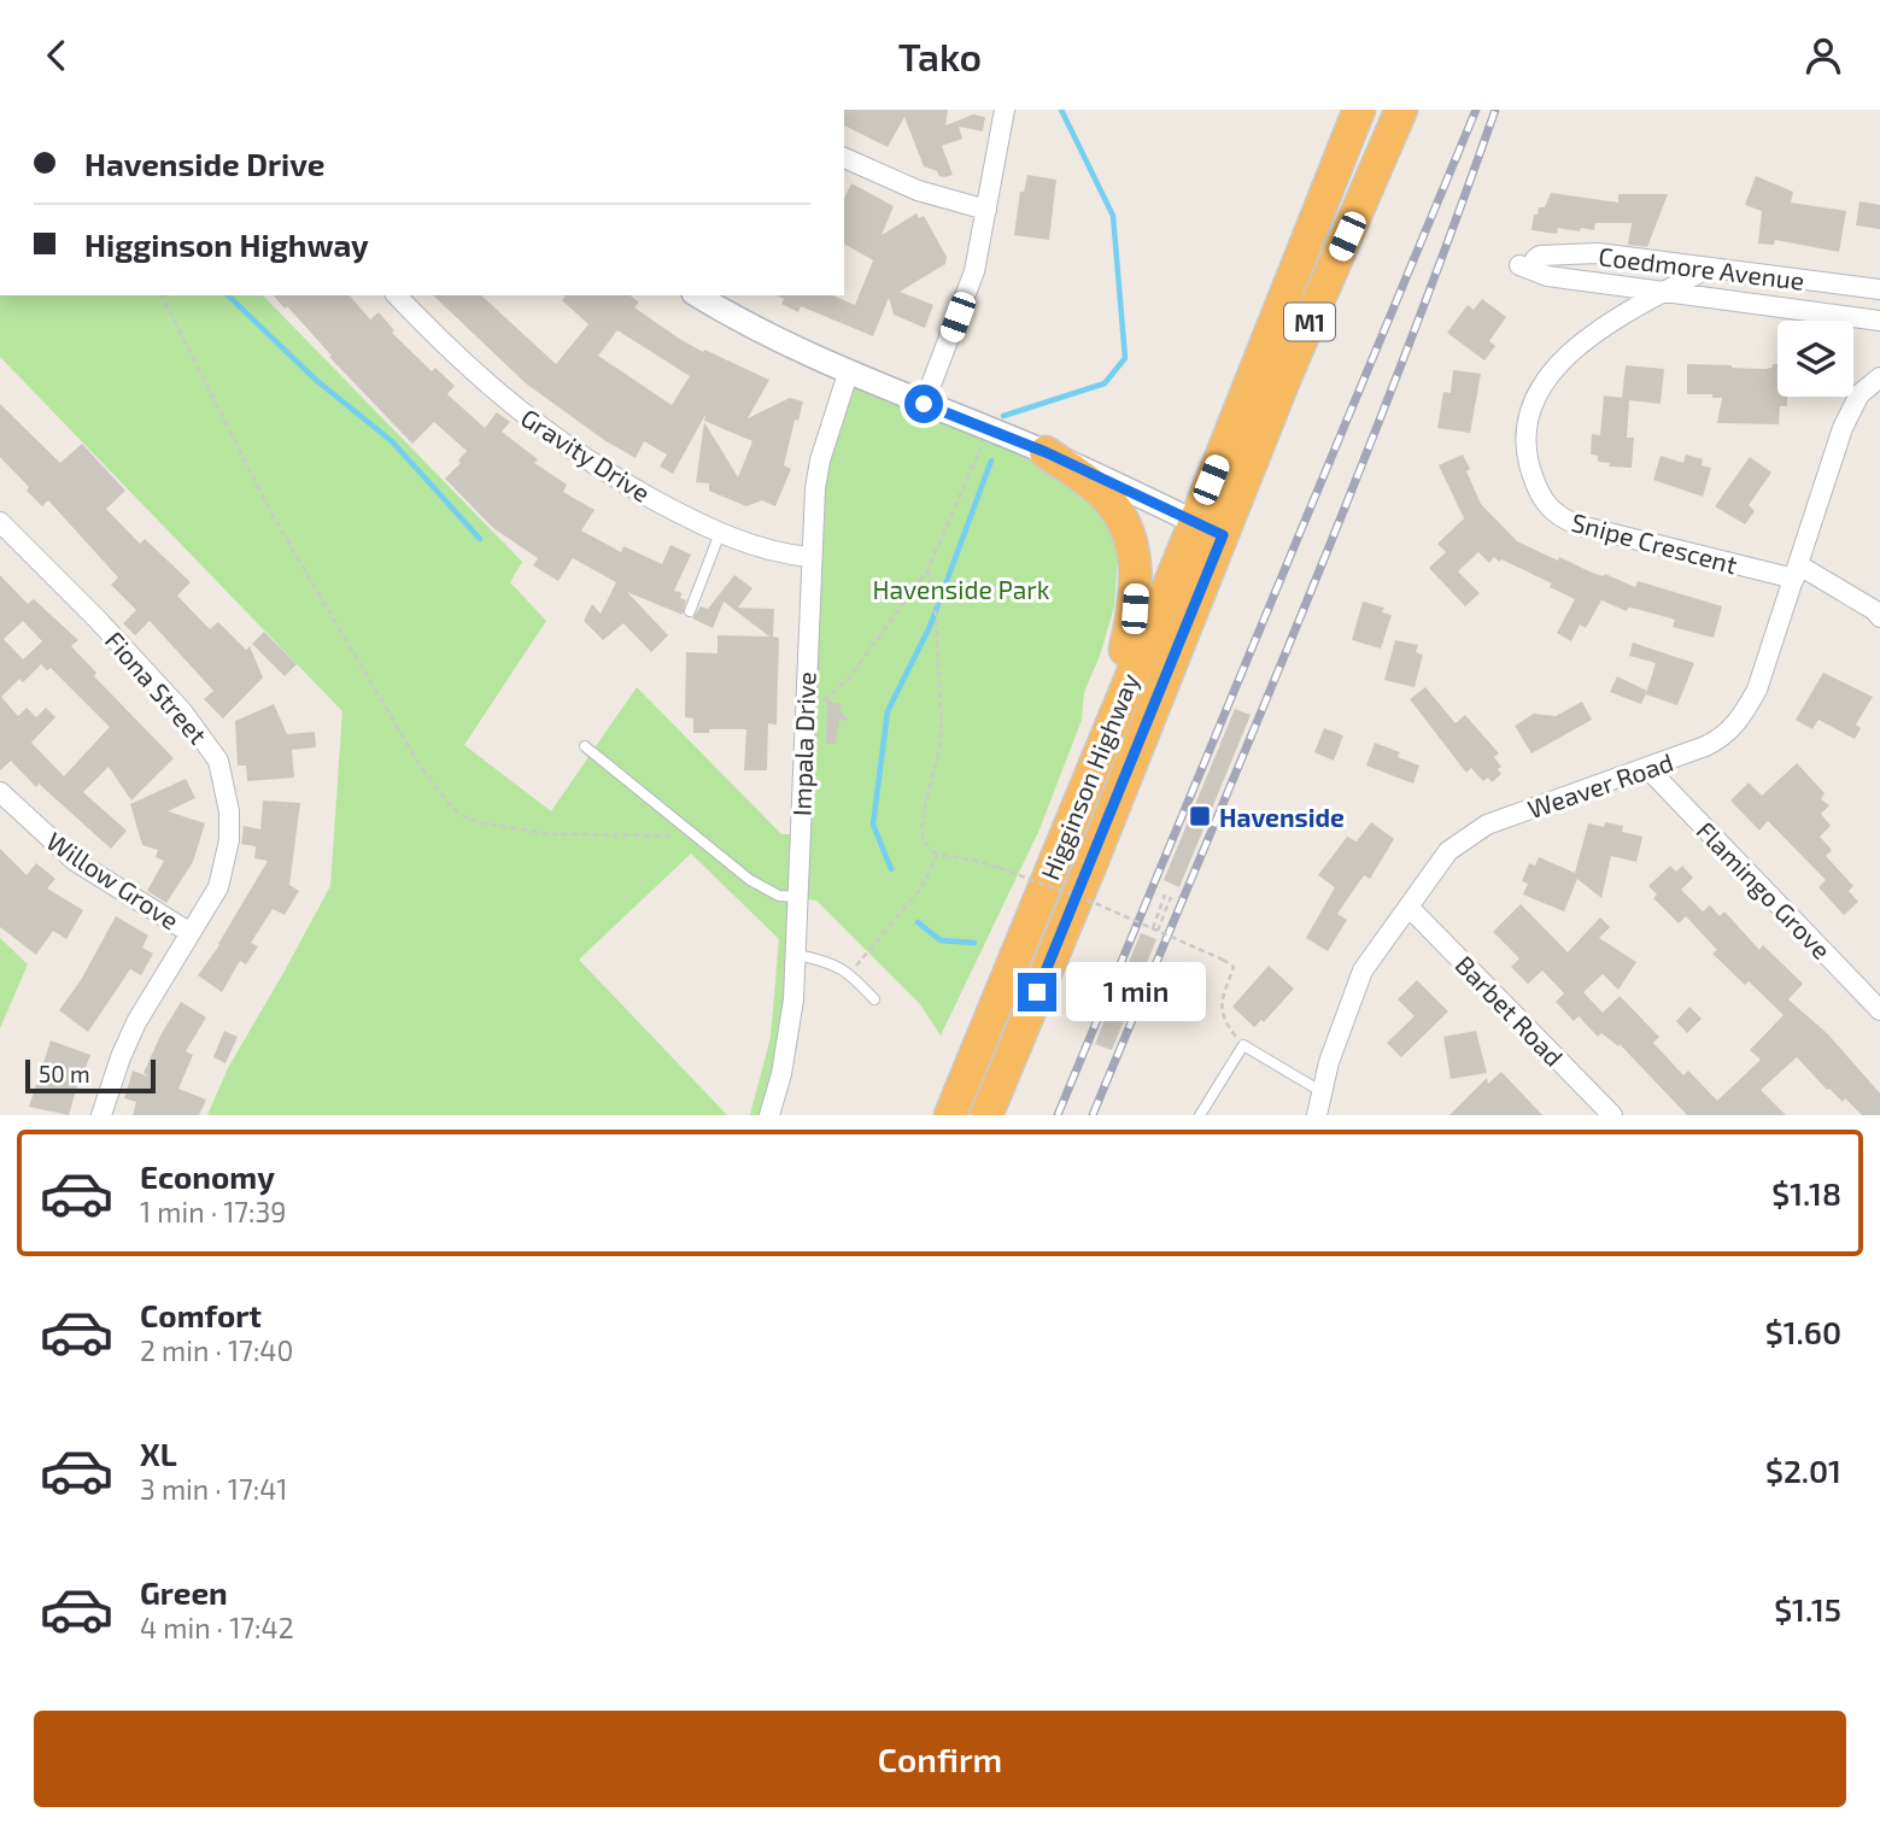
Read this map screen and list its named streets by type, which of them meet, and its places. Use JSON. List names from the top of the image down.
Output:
{
  "streets": {
    "highway": ["M1", "Higginson Highway"],
    "street": [
      "Coedmore Avenue",
      "Gravity Drive",
      "Snipe Crescent",
      "Fiona Street",
      "Impala Drive",
      "Weaver Road",
      "Willow Grove",
      "Flamingo Grove",
      "Barbet Road"
    ]
  },
  "crossings": [
    ["Coedmore Avenue", "Snipe Crescent"],
    ["Gravity Drive", "Impala Drive"],
    ["Snipe Crescent", "Weaver Road"],
    ["Fiona Street", "Willow Grove"],
    ["Weaver Road", "Flamingo Grove"],
    ["Weaver Road", "Barbet Road"]
  ],
  "parks": ["Havenside Park"],
  "places": {
    "transit": ["Havenside"]
  },
  "scale_bar": "50 m",
  "page": {
    "header": "Tako",
    "banner": ["Havenside Drive", "Higginson Highway"],
    "bubble": "1 min",
    "scale": "50 m",
    "list": [
      {
        "name": "Economy",
        "note": "1 min · 17:39",
        "value": "$1.18"
      },
      {
        "name": "Comfort",
        "note": "2 min · 17:40",
        "value": "$1.60"
      },
      {
        "name": "XL",
        "note": "3 min · 17:41",
        "value": "$2.01"
      },
      {
        "name": "Green",
        "note": "4 min · 17:42",
        "value": "$1.15"
      }
    ],
    "buttons": "Confirm"
  }
}
